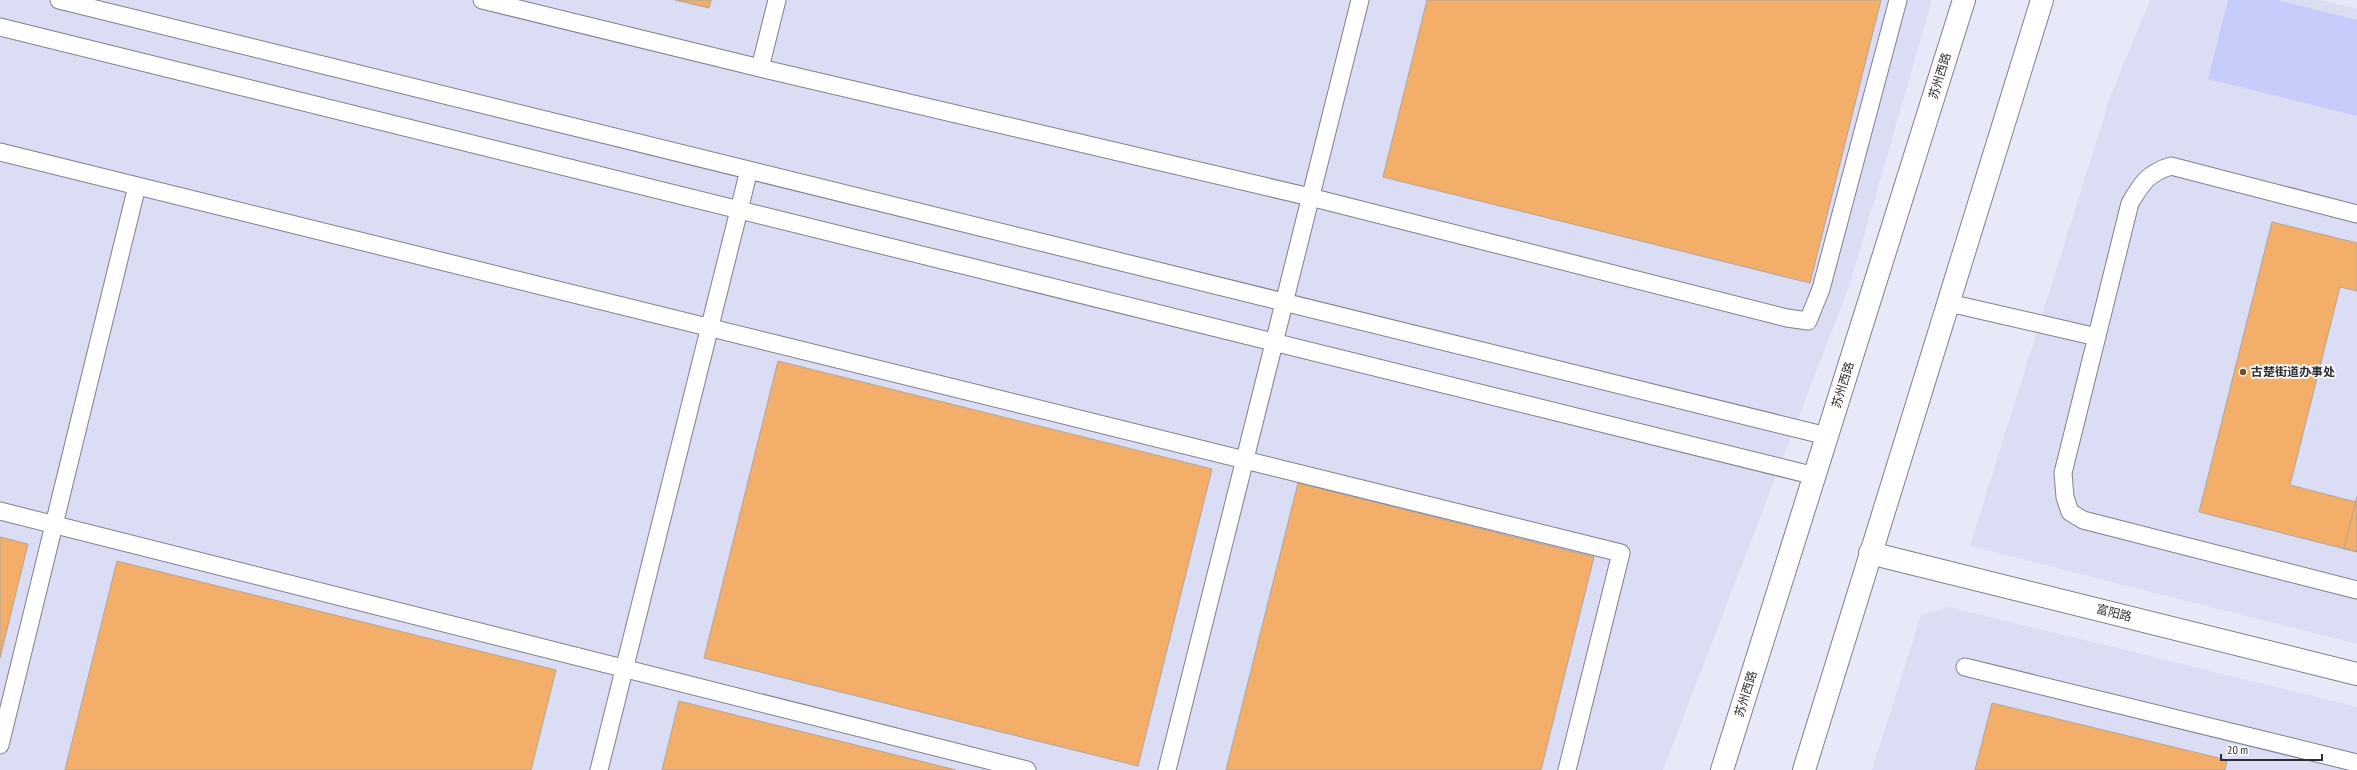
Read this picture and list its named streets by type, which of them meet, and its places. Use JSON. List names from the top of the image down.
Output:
{
  "streets": {
    "main road": ["苏州西路", "富阳路"]
  },
  "places": ["古楚街道办事处"],
  "scale_bar": "20 m"
}
